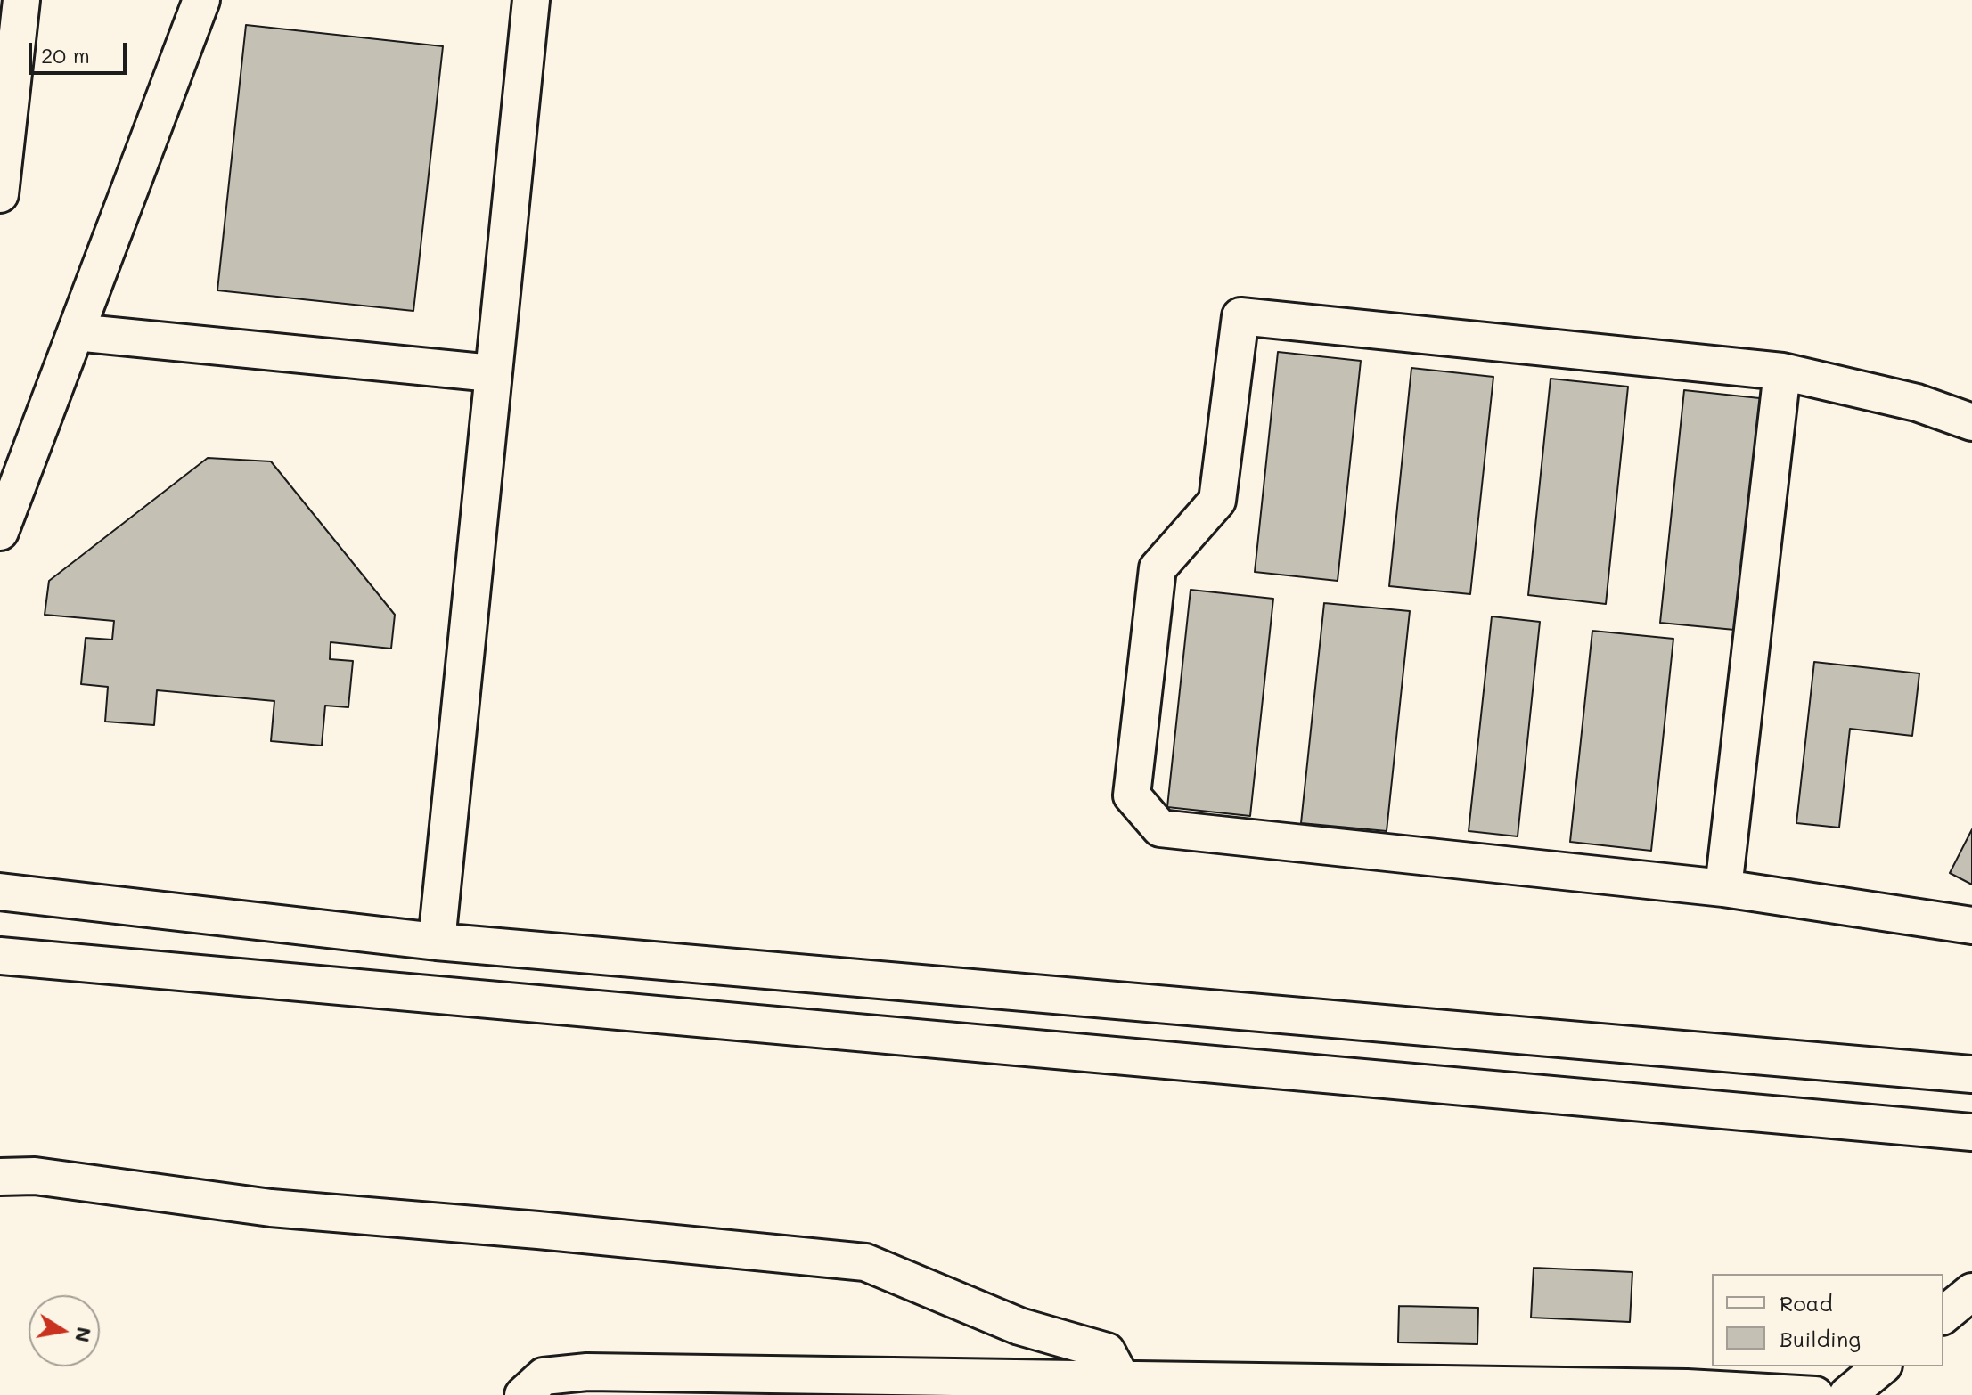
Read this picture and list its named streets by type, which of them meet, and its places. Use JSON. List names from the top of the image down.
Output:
{
  "legend": ["Road", "Building"],
  "scale_bar": "20 m",
  "north": "right"
}
